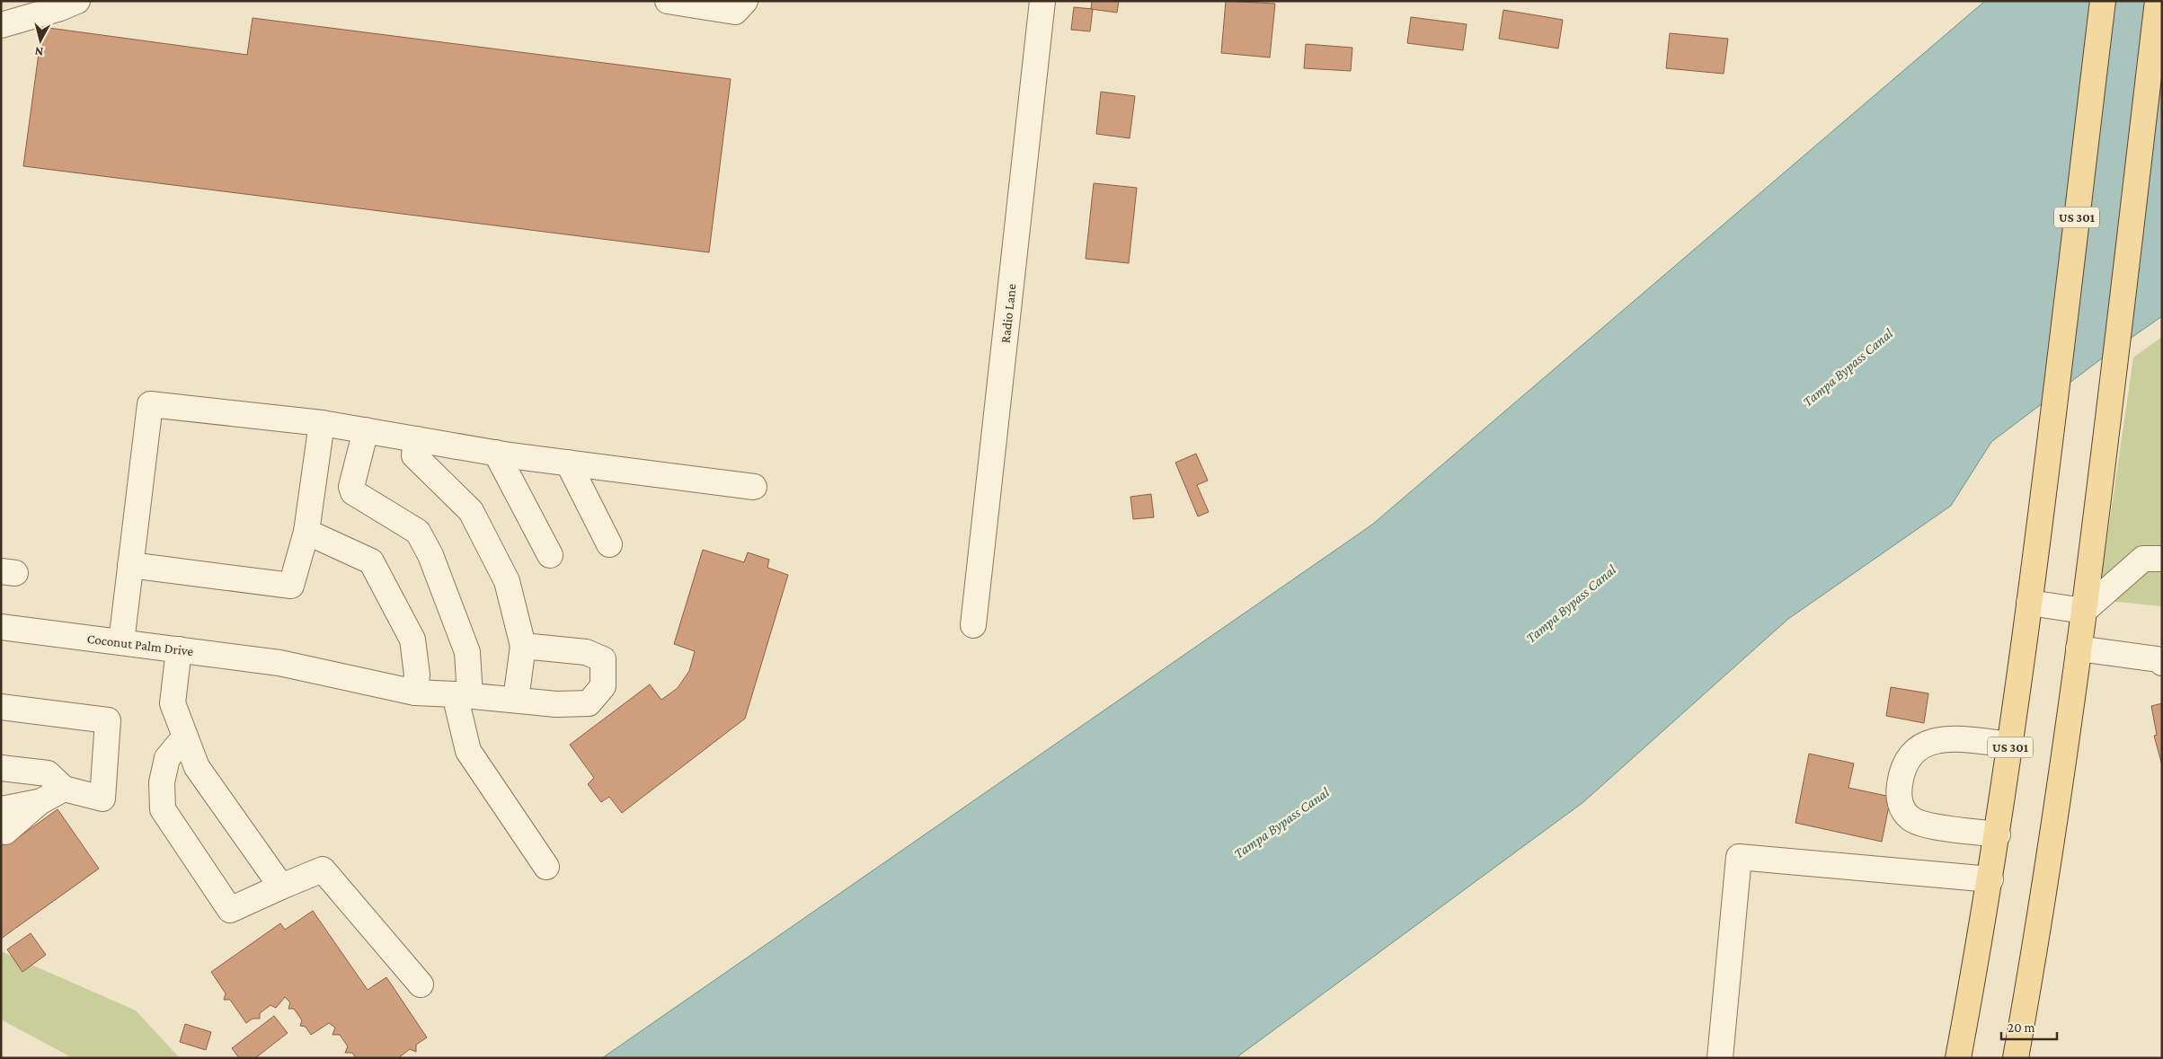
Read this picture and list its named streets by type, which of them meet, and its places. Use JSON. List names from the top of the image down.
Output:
{
  "streets": {
    "main road": ["US 301"],
    "street": ["Radio Lane", "Coconut Palm Drive"]
  },
  "water": ["Tampa Bypass Canal"],
  "scale_bar": "20 m",
  "north": "bottom"
}
